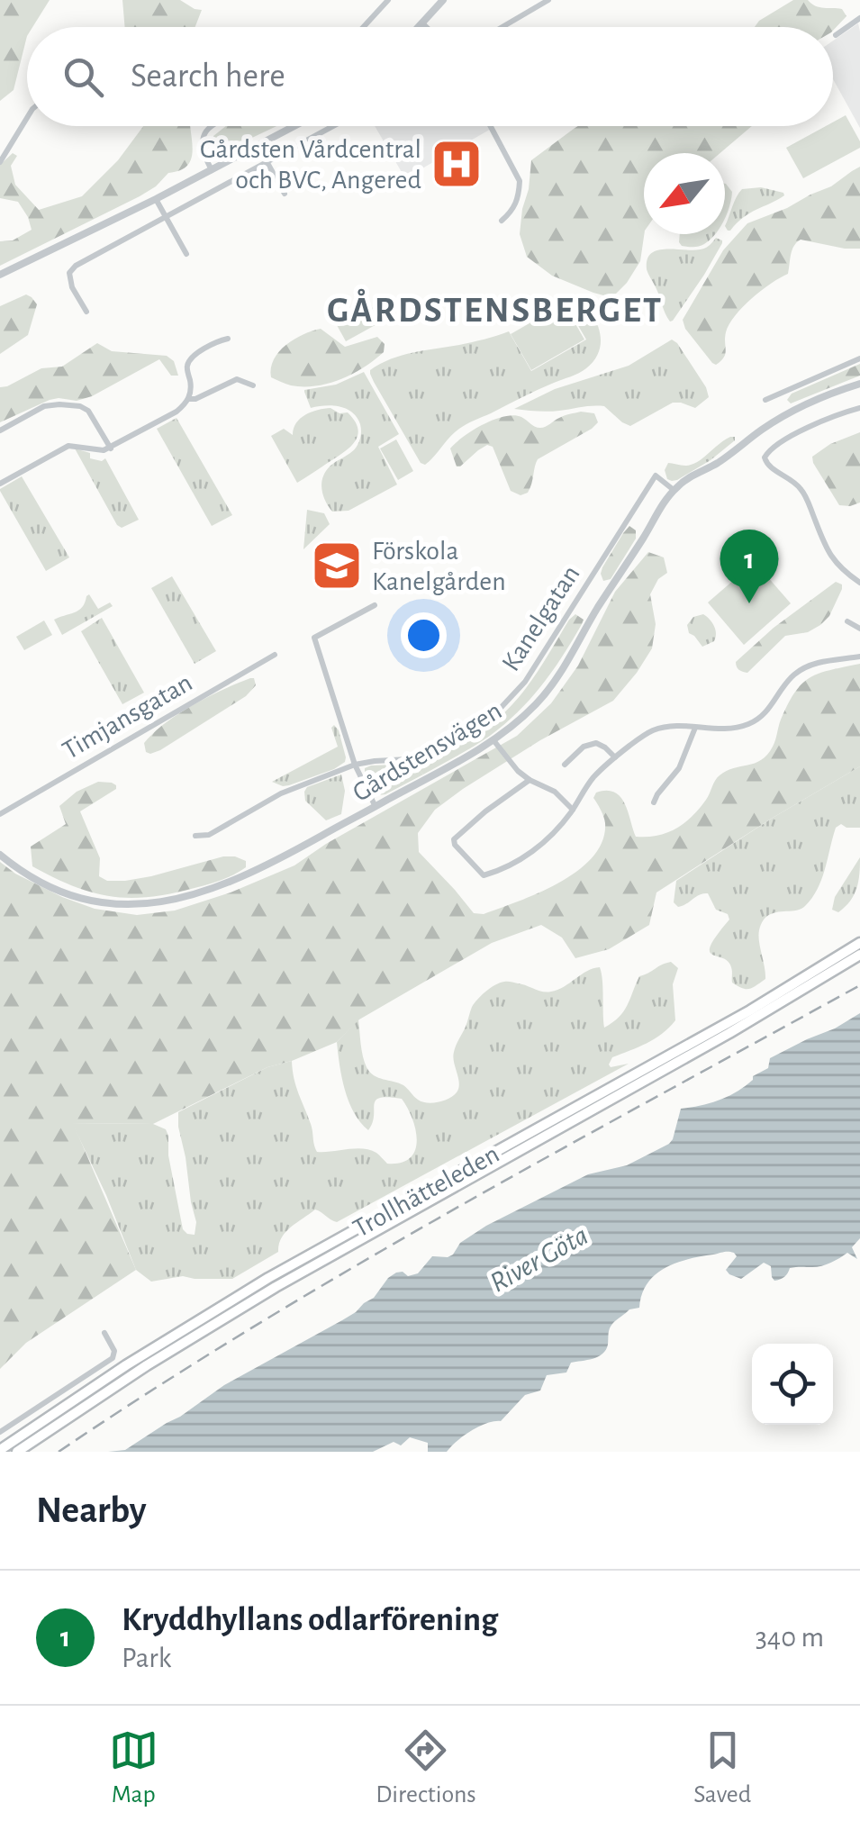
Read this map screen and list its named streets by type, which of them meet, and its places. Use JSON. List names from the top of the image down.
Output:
{
  "streets": {
    "highway": ["Trollhätteleden"],
    "street": ["Kanelgatan", "Timjansgatan", "Gårdstensvägen"]
  },
  "crossings": [
    ["Kanelgatan", "Gårdstensvägen"]
  ],
  "districts": ["GÅRDSTENSBERGET"],
  "water": ["River Göta"],
  "places": {
    "hospital": ["Gårdsten Vårdcentral och BVC, Angered"],
    "school or university": ["Förskola Kanelgården"]
  },
  "north": "bottom left",
  "page": {
    "search": "Search here",
    "pins": "1",
    "heading": "Nearby",
    "list": [
      {
        "mark": "1",
        "name": "Kryddhyllans odlarförening",
        "note": "Park",
        "value": "340 m"
      }
    ],
    "nav": ["Map", "Directions", "Saved"]
  }
}
